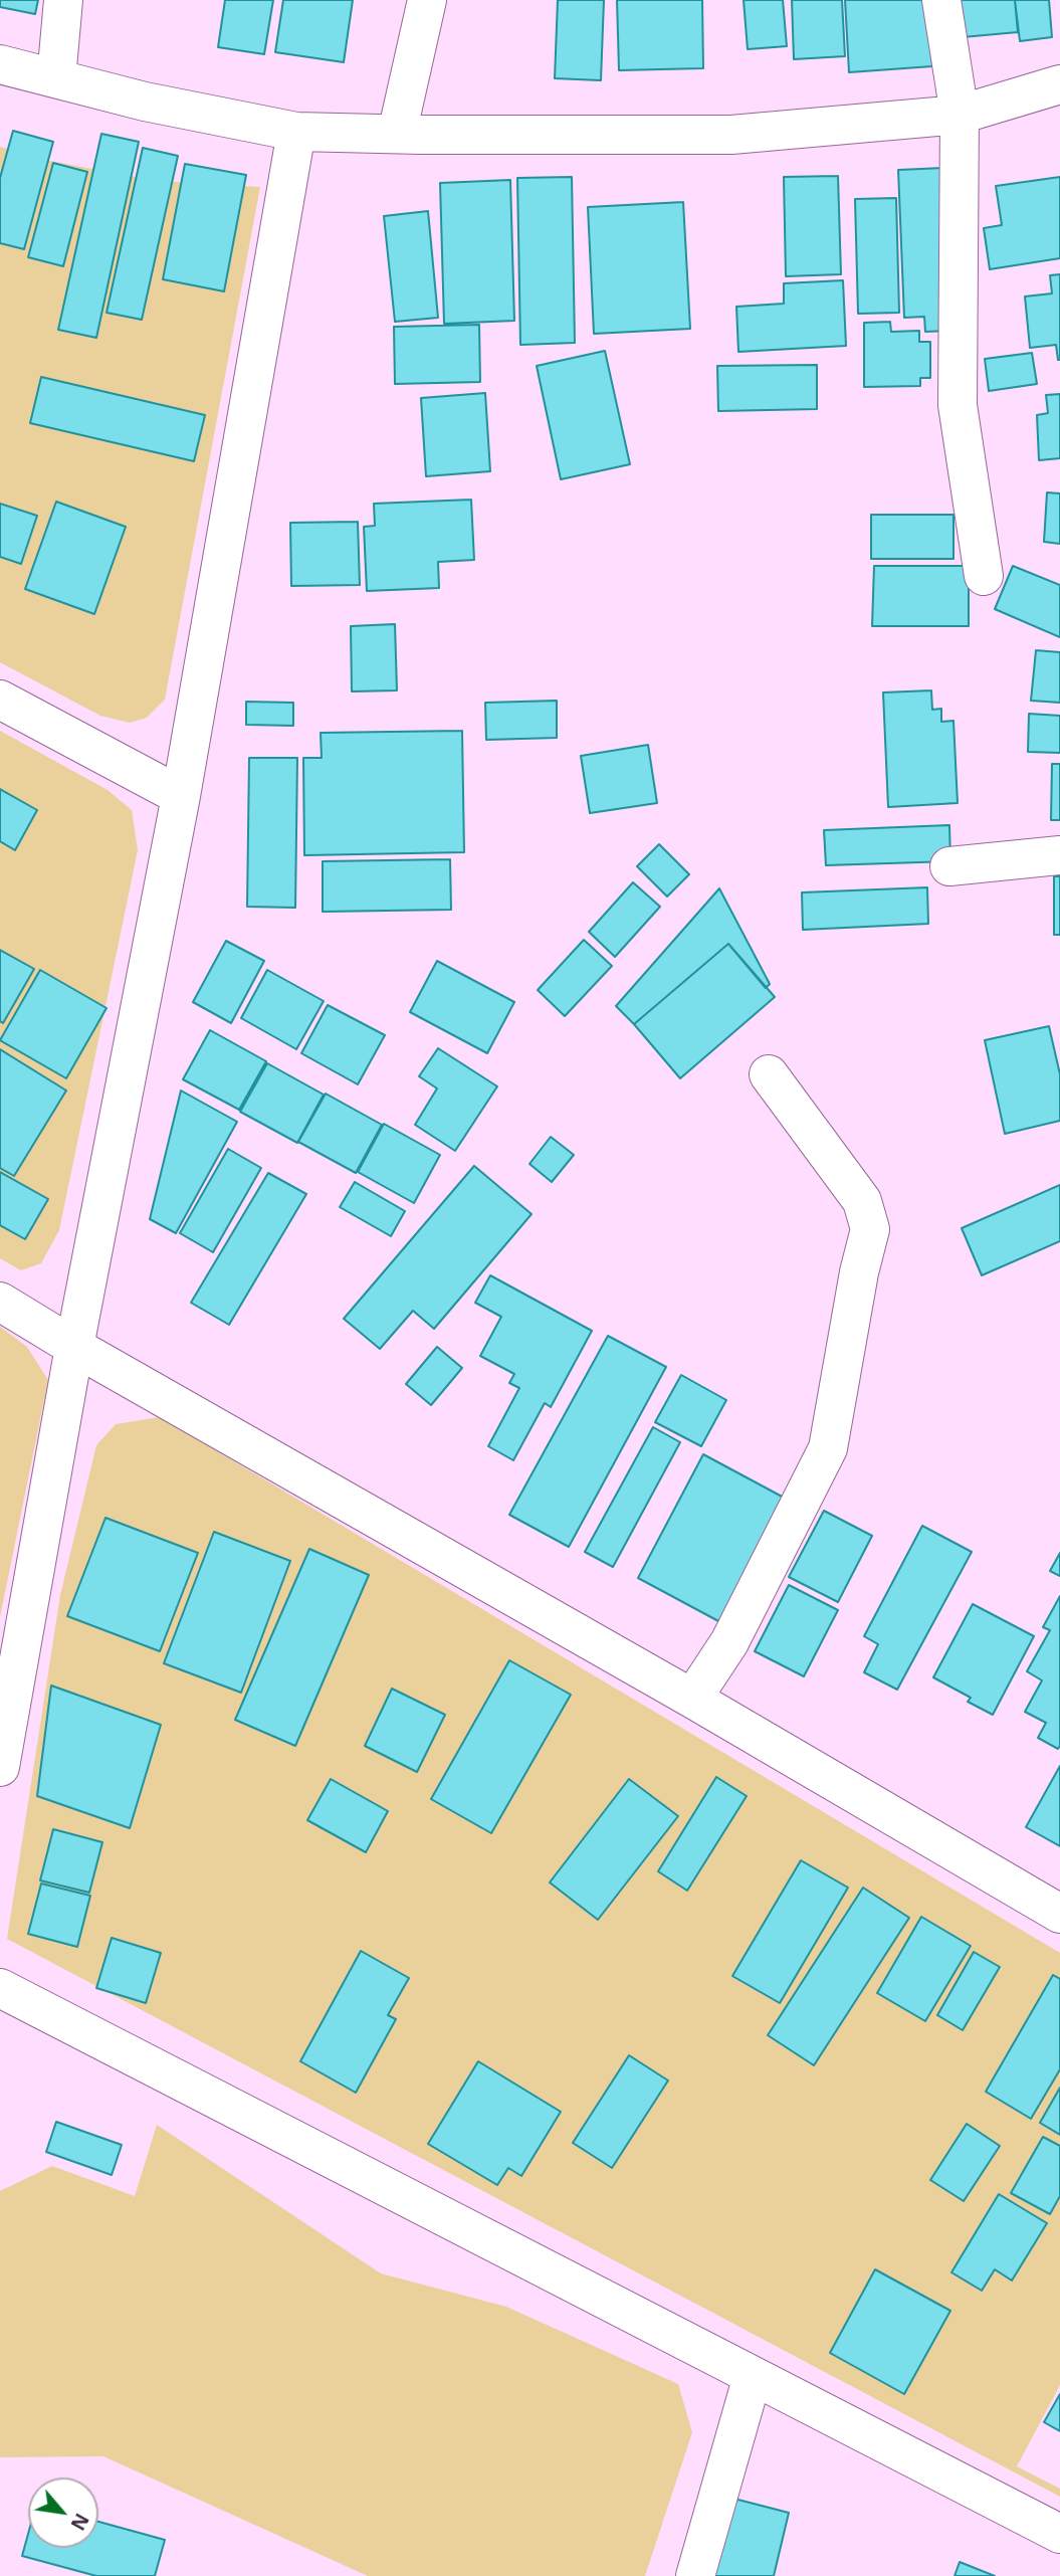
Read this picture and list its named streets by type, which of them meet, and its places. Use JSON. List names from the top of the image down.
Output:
{
  "north": "bottom right"
}
